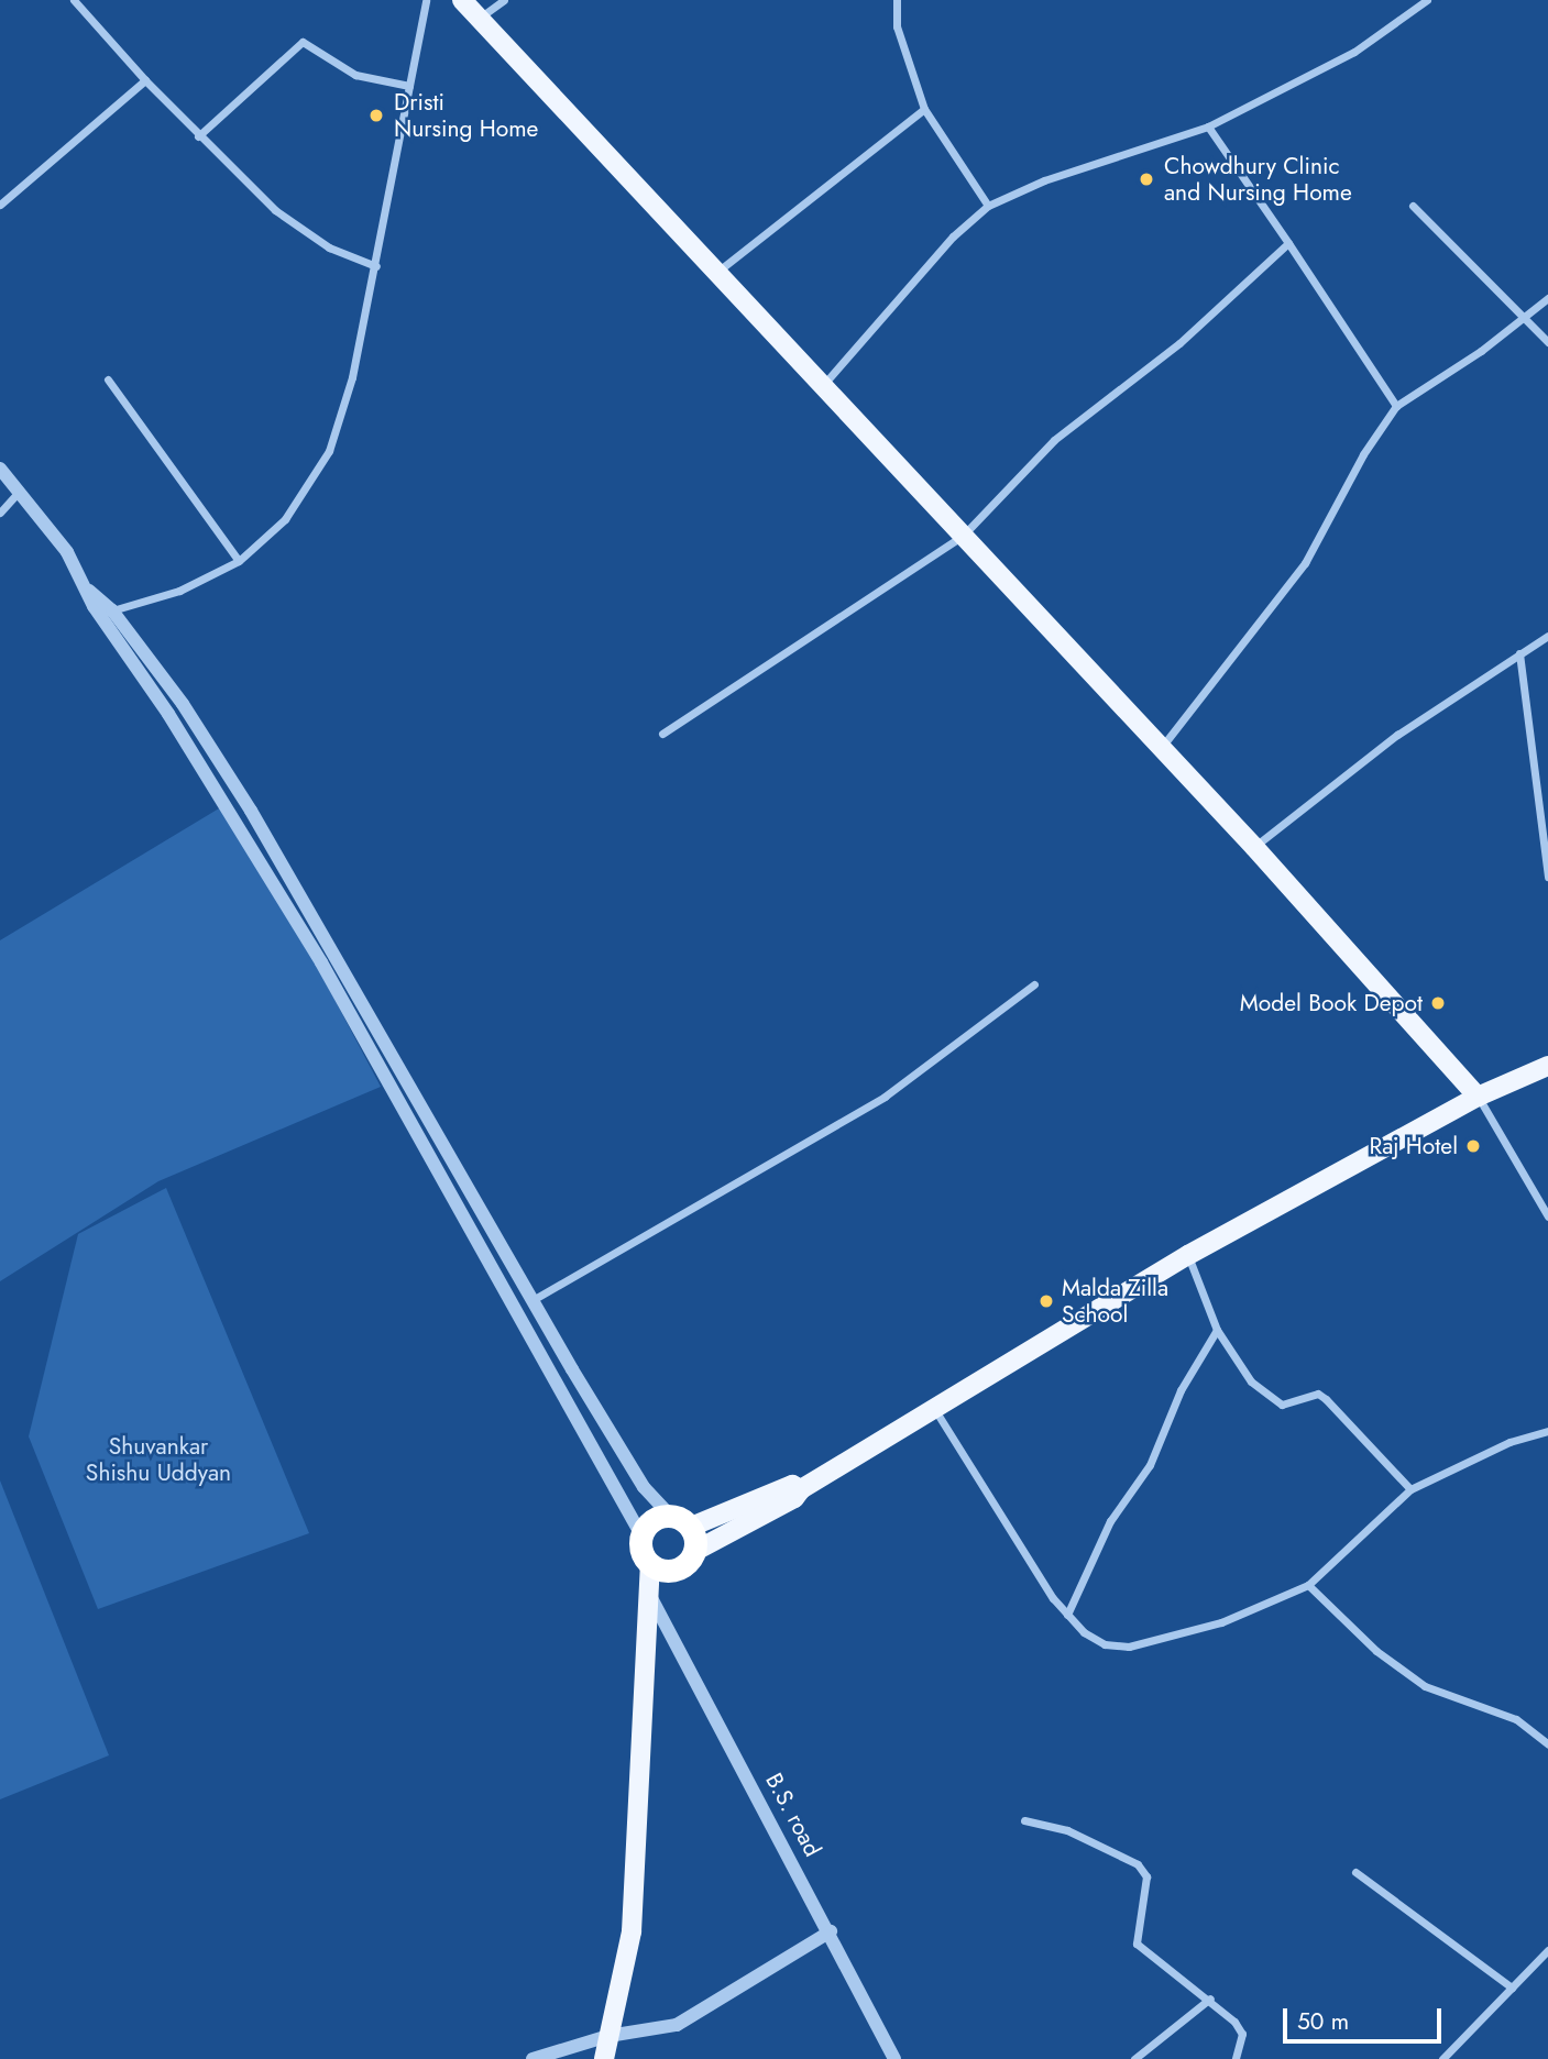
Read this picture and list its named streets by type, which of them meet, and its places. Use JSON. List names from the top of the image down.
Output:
{
  "streets": {
    "street": ["B.S. road"]
  },
  "parks": ["Shuvankar Shishu Uddyan"],
  "places": [
    "Dristi Nursing Home",
    "Chowdhury Clinic and Nursing Home",
    "Model Book Depot",
    "Raj Hotel",
    "Malda Zilla School"
  ],
  "scale_bar": "50 m"
}
